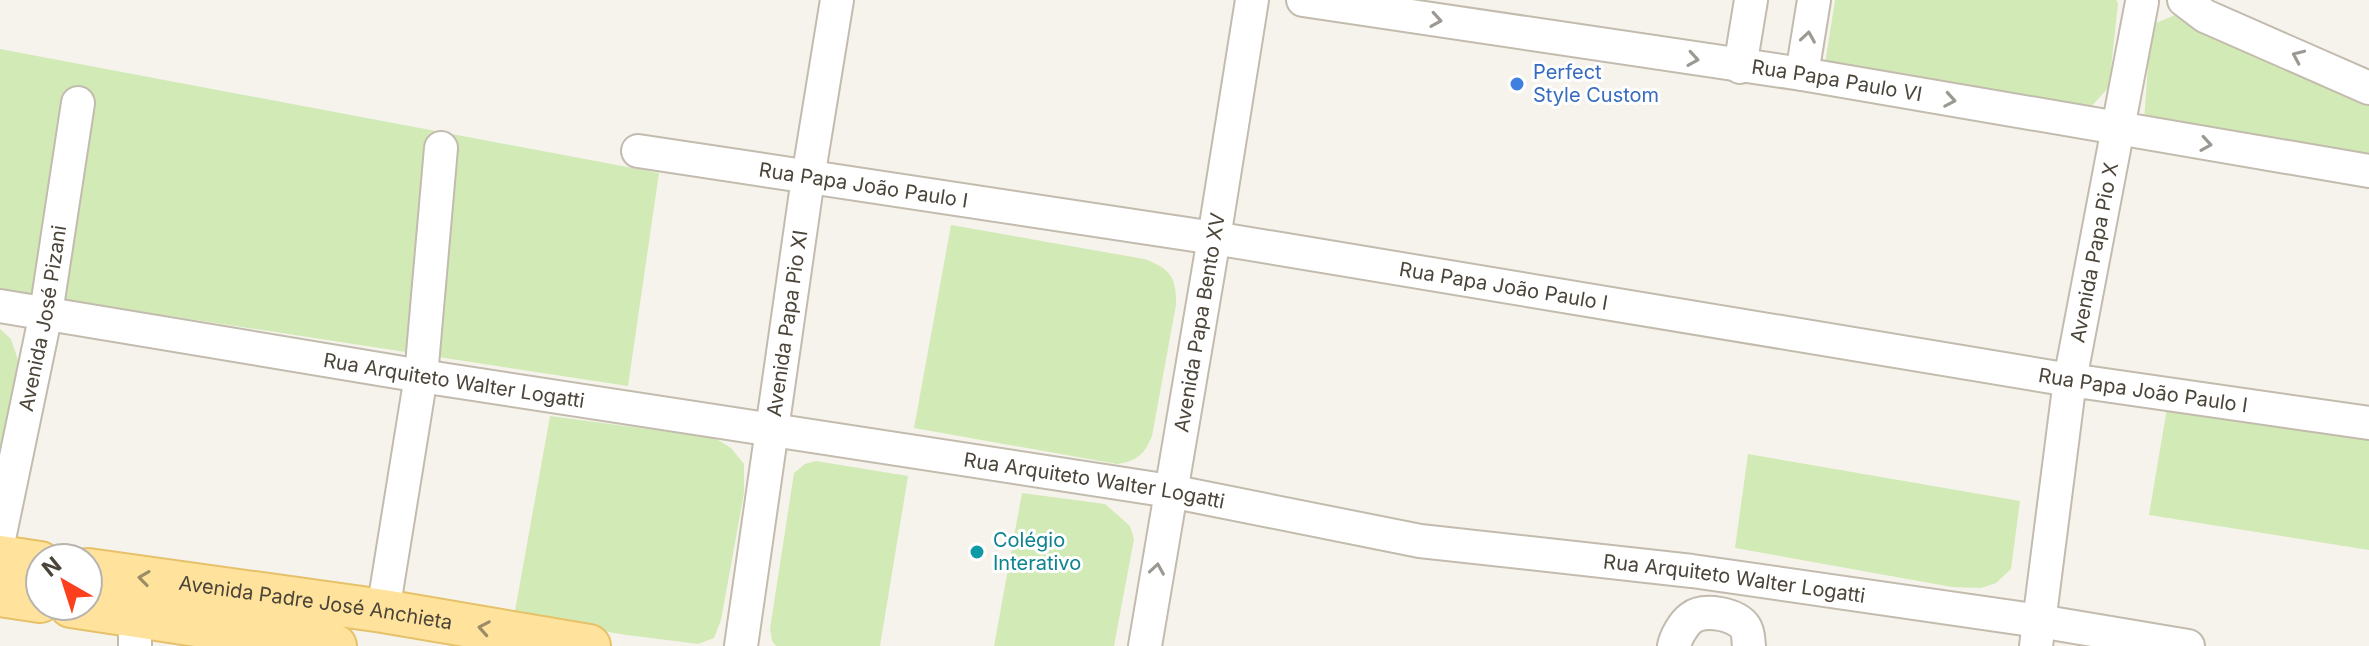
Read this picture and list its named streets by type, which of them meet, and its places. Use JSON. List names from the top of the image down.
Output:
{
  "streets": {
    "main road": ["Avenida Padre José Anchieta"],
    "street": [
      "Rua Papa Paulo VI",
      "Rua Papa João Paulo I",
      "Avenida Papa Pio X",
      "Avenida José Pizani",
      "Avenida Papa Pio XI",
      "Avenida Papa Bento XV",
      "Rua Arquiteto Walter Logatti"
    ]
  },
  "crossings": [
    ["Rua Papa Paulo VI", "Avenida Papa Pio X"],
    ["Rua Papa João Paulo I", "Avenida Papa Pio X"],
    ["Rua Papa João Paulo I", "Avenida Papa Pio XI"],
    ["Rua Papa João Paulo I", "Avenida Papa Bento XV"],
    ["Avenida Papa Pio X", "Rua Arquiteto Walter Logatti"],
    ["Avenida José Pizani", "Rua Arquiteto Walter Logatti"],
    ["Avenida Papa Pio XI", "Rua Arquiteto Walter Logatti"],
    ["Avenida Papa Bento XV", "Rua Arquiteto Walter Logatti"]
  ],
  "one_way": ["Rua Papa Paulo VI"],
  "places": ["Perfect Style Custom", "Colégio Interativo"],
  "north": "top left"
}
